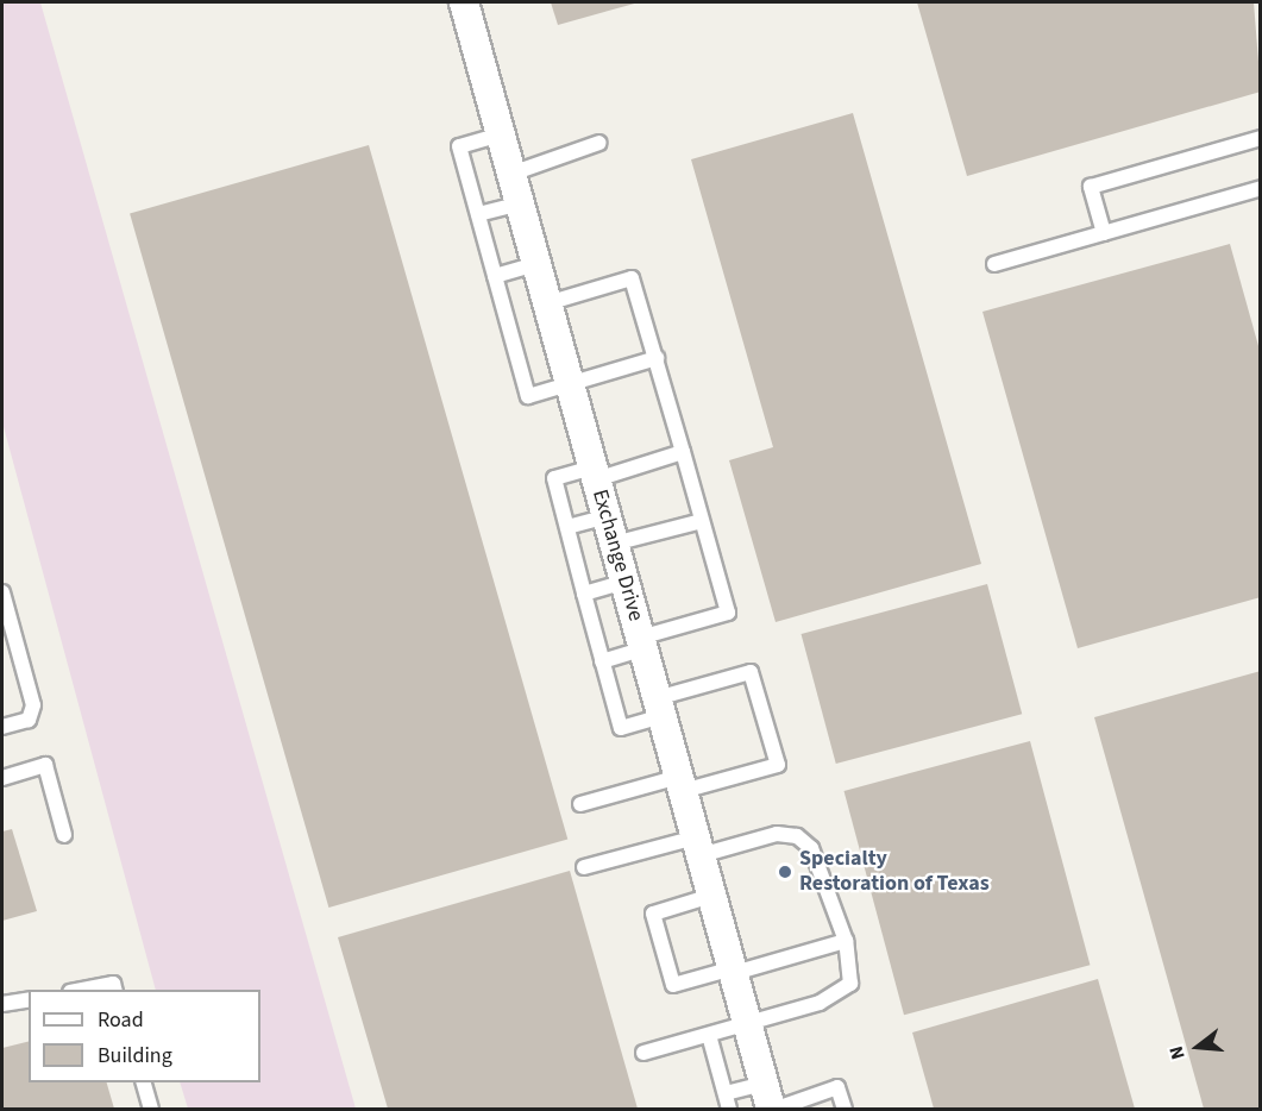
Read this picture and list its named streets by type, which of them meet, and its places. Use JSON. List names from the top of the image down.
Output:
{
  "streets": {
    "street": ["Exchange Drive"]
  },
  "places": ["Specialty Restoration of Texas"],
  "legend": ["Road", "Building"],
  "north": "left"
}
